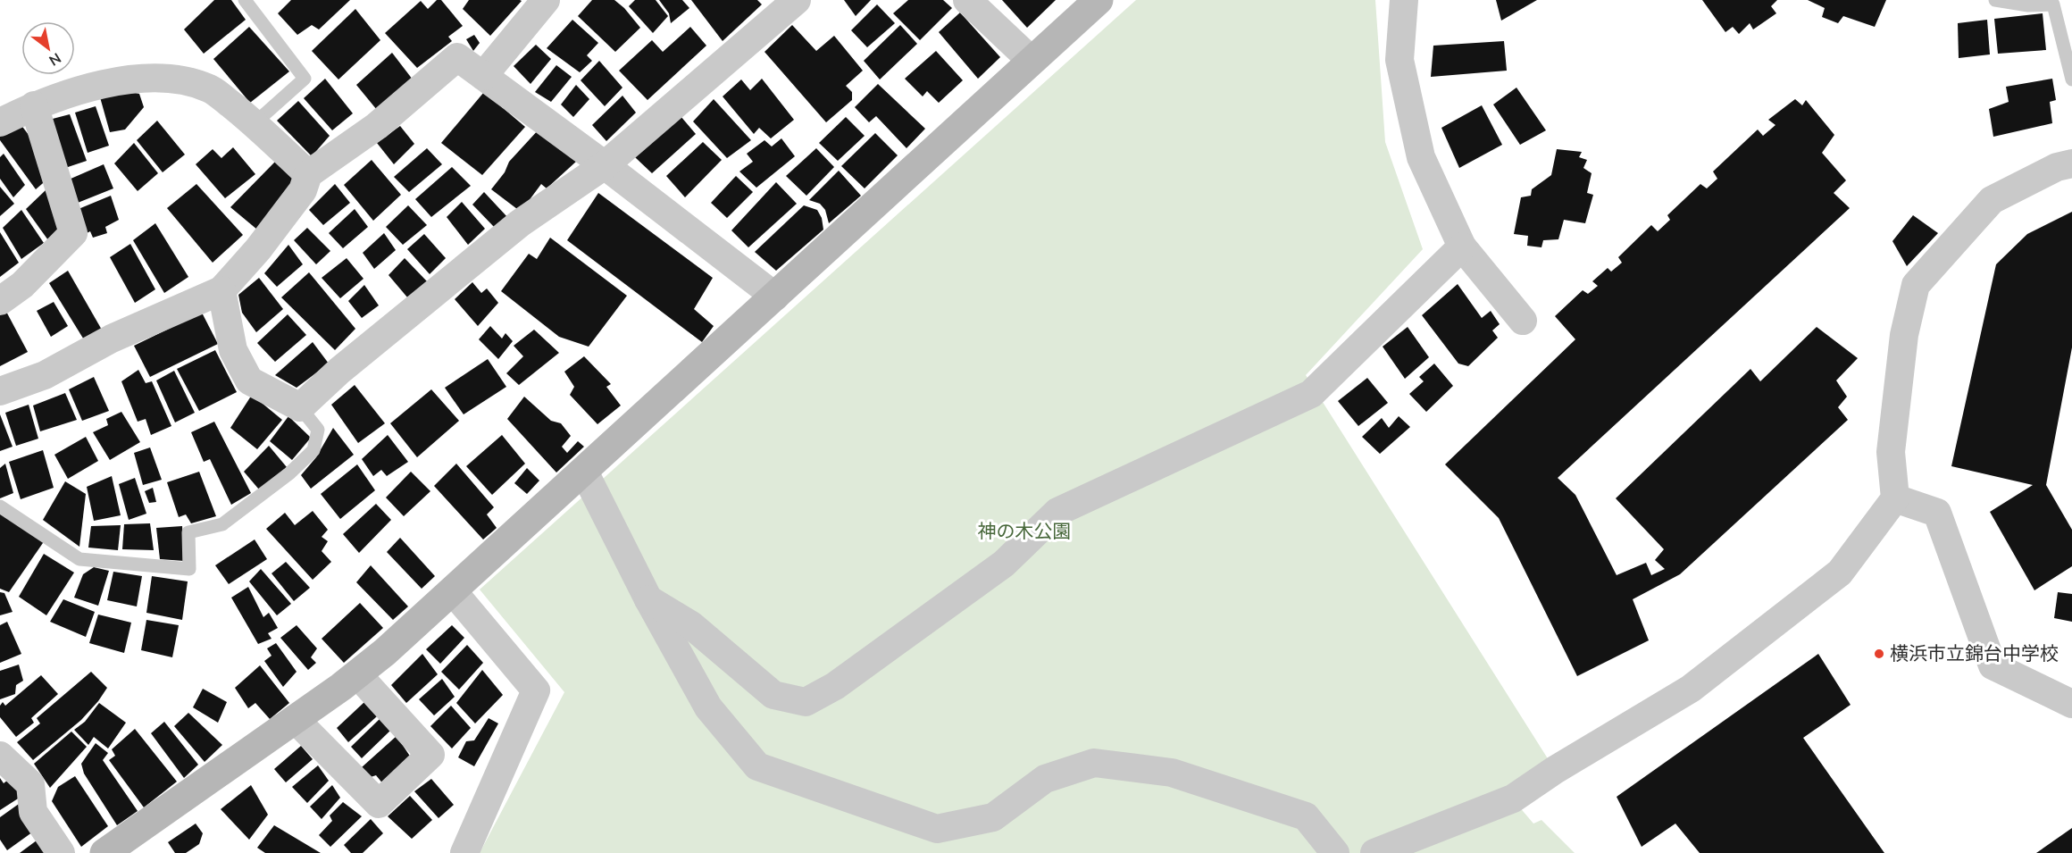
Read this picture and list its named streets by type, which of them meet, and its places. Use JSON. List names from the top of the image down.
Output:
{
  "parks": ["神の木公園"],
  "places": ["横浜市立錦台中学校"],
  "north": "bottom right"
}
